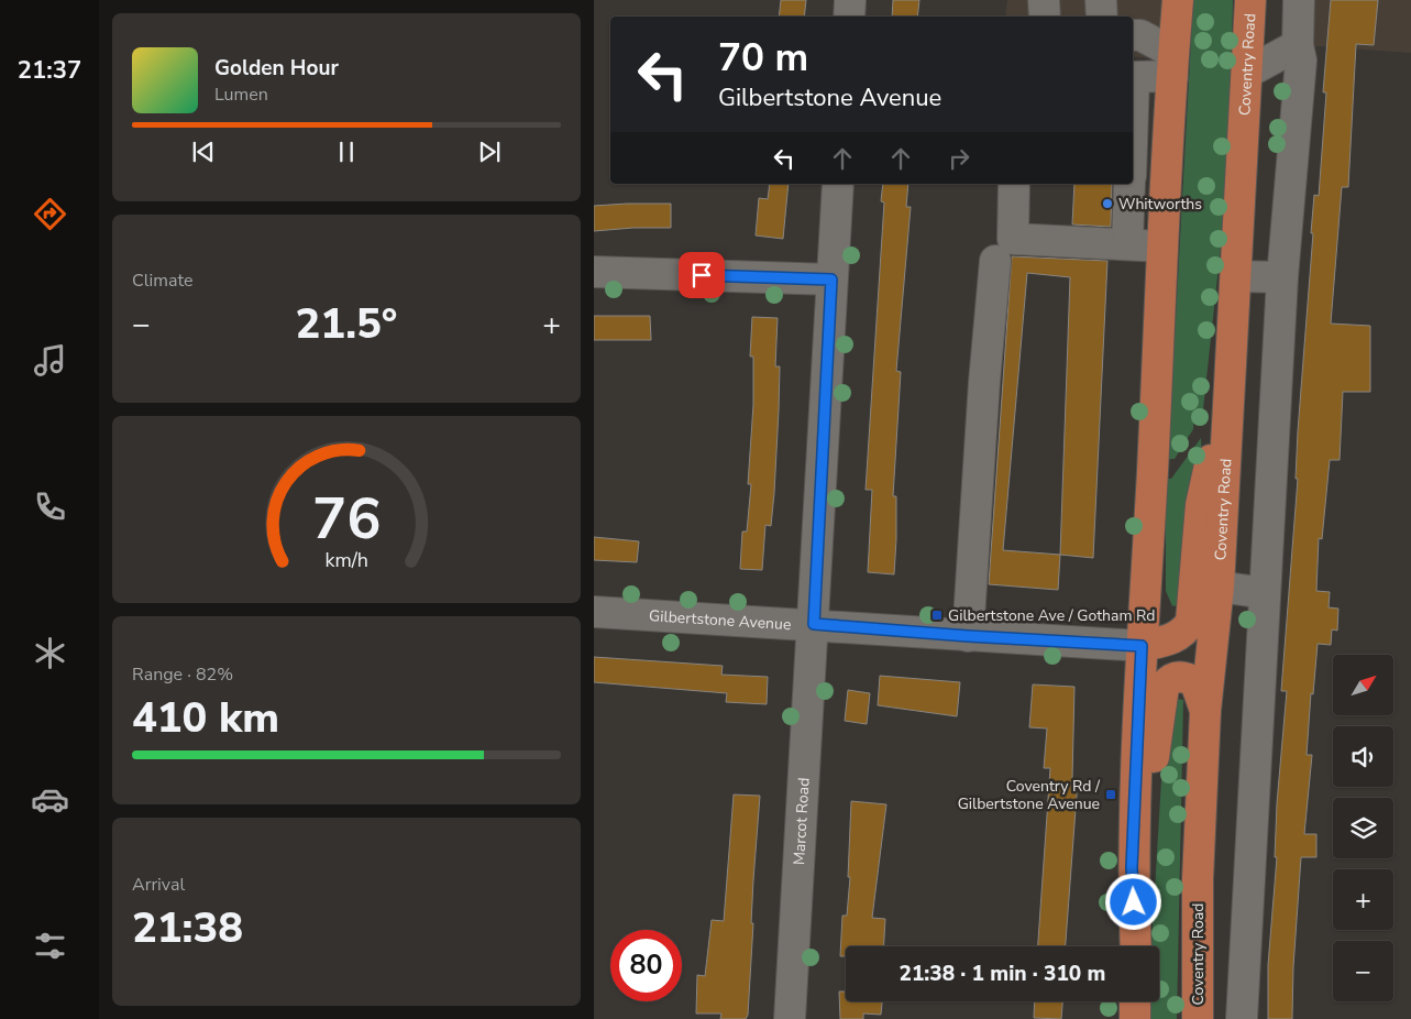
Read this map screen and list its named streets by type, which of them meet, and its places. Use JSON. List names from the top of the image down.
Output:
{
  "streets": {
    "highway": ["Coventry Road"],
    "street": ["Gilbertstone Avenue", "Marcot Road"]
  },
  "crossings": [
    ["Gilbertstone Avenue", "Marcot Road"]
  ],
  "places": {
    "other": ["Whitworths"],
    "transit": ["Gilbertstone Ave / Gotham Rd", "Coventry Rd / Gilbertstone Avenue"]
  },
  "north": "top right",
  "page": {
    "tabs": "21:37",
    "turn": ["70 m", "Gilbertstone Avenue"],
    "song": ["Golden Hour", "Lumen"],
    "tile": [
      "Climate",
      ["Range · 82%", "410 km"],
      ["Arrival", "21:38"]
    ],
    "heat": ["−", "21.5°", "+"],
    "map_buttons": ["+", "−"],
    "limit": "80",
    "trip": "21:38 · 1 min · 310 m",
    "gauge": ["76", "km/h"]
  }
}
